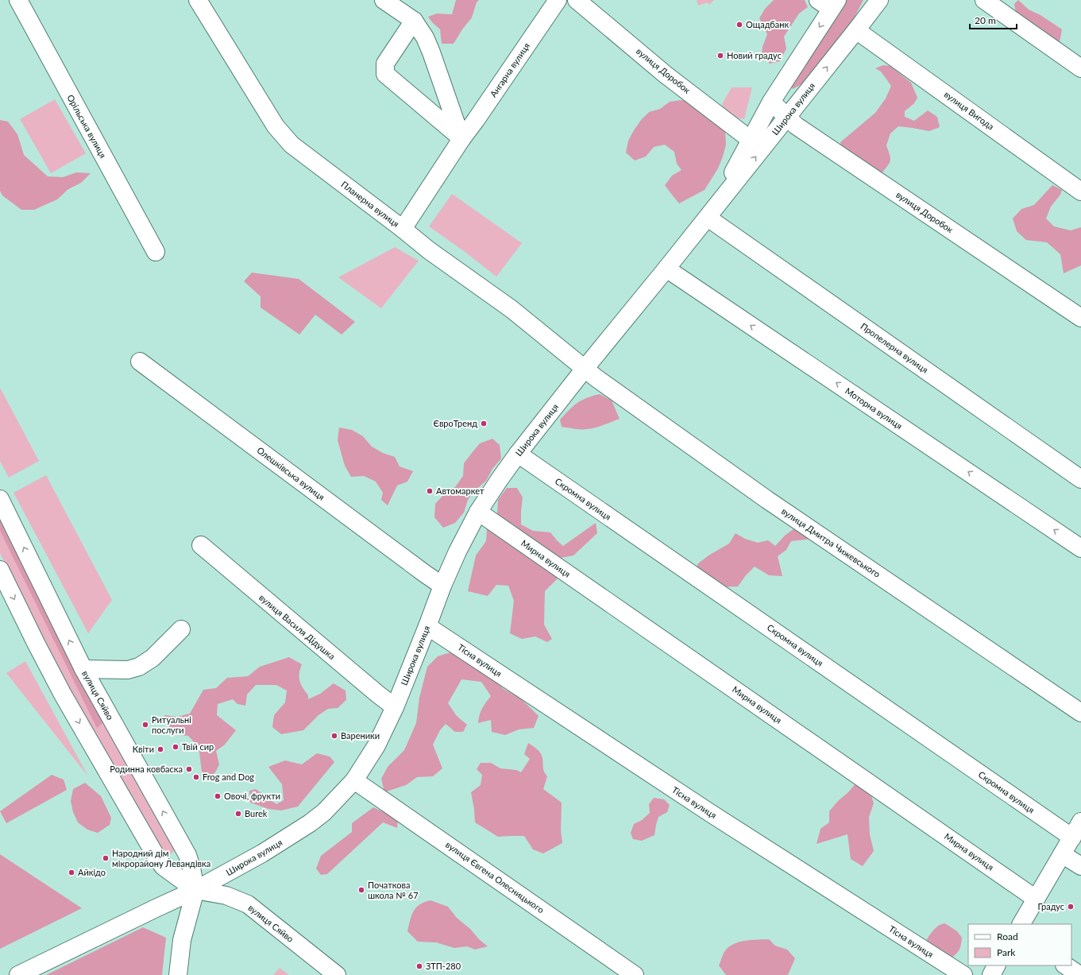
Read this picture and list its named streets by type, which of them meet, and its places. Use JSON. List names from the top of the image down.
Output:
{
  "streets": {
    "street": [
      "Ангарна вулиця",
      "вулиця Доробок",
      "Широка вулиця",
      "вулиця Вигода",
      "Орільська вулиця",
      "Планерна вулиця",
      "Пропелерна вулиця",
      "Моторна вулиця",
      "Олешківська вулиця",
      "Скромна вулиця",
      "вулиця Дмитра Чижевського",
      "Мирна вулиця",
      "вулиця Василя Дідушка",
      "Тісна вулиця",
      "вулиця Сяйво",
      "вулиця Євгена Олесницького"
    ]
  },
  "crossings": [
    ["Ангарна вулиця", "Планерна вулиця"],
    ["вулиця Доробок", "Широка вулиця"],
    ["Широка вулиця", "вулиця Вигода"],
    ["Широка вулиця", "Планерна вулиця"],
    ["Широка вулиця", "Пропелерна вулиця"],
    ["Широка вулиця", "Моторна вулиця"],
    ["Широка вулиця", "Олешківська вулиця"],
    ["Широка вулиця", "Скромна вулиця"],
    ["Широка вулиця", "вулиця Дмитра Чижевського"],
    ["Широка вулиця", "Мирна вулиця"],
    ["Широка вулиця", "вулиця Василя Дідушка"],
    ["Широка вулиця", "Тісна вулиця"],
    ["Широка вулиця", "вулиця Сяйво"],
    ["Широка вулиця", "вулиця Євгена Олесницького"],
    ["Планерна вулиця", "вулиця Дмитра Чижевського"]
  ],
  "one_way": ["Моторна вулиця"],
  "places": [
    "Ощадбанк",
    "Новий градус",
    "ЄвроТренд",
    "Автомаркет",
    "Ритуальні послуги",
    "Вареники",
    "Твій сир",
    "Квіти",
    "Родинна ковбаска",
    "Frog and Dog",
    "Овочі, фрукти",
    "Burek",
    "Народний дім мікрорайону Левандівка",
    "Айкідо",
    "Початкова школа № 67",
    "Градус",
    "ЗТП-280"
  ],
  "legend": ["Road", "Park"],
  "scale_bar": "20 m"
}
